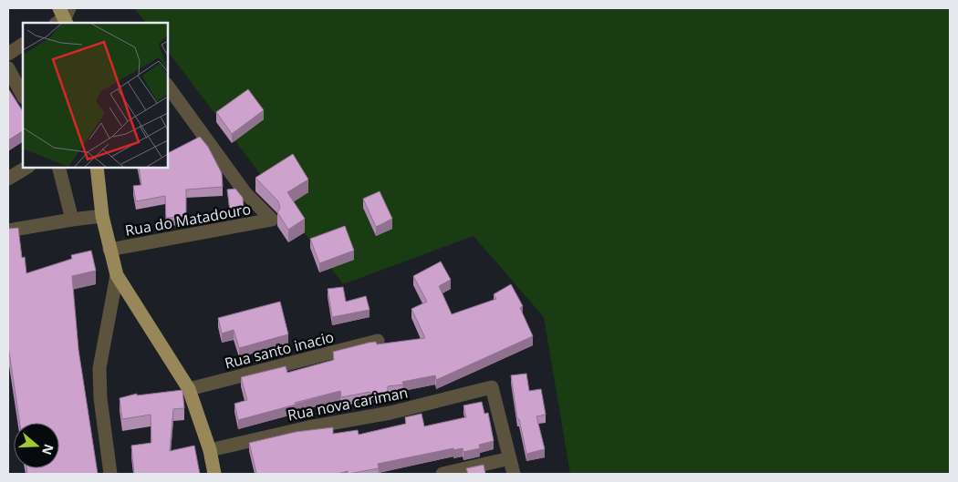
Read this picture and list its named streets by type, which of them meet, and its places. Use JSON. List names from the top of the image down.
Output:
{
  "streets": {
    "street": ["Rua do Matadouro", "Rua santo inacio", "Rua nova cariman"]
  },
  "north": "right"
}
